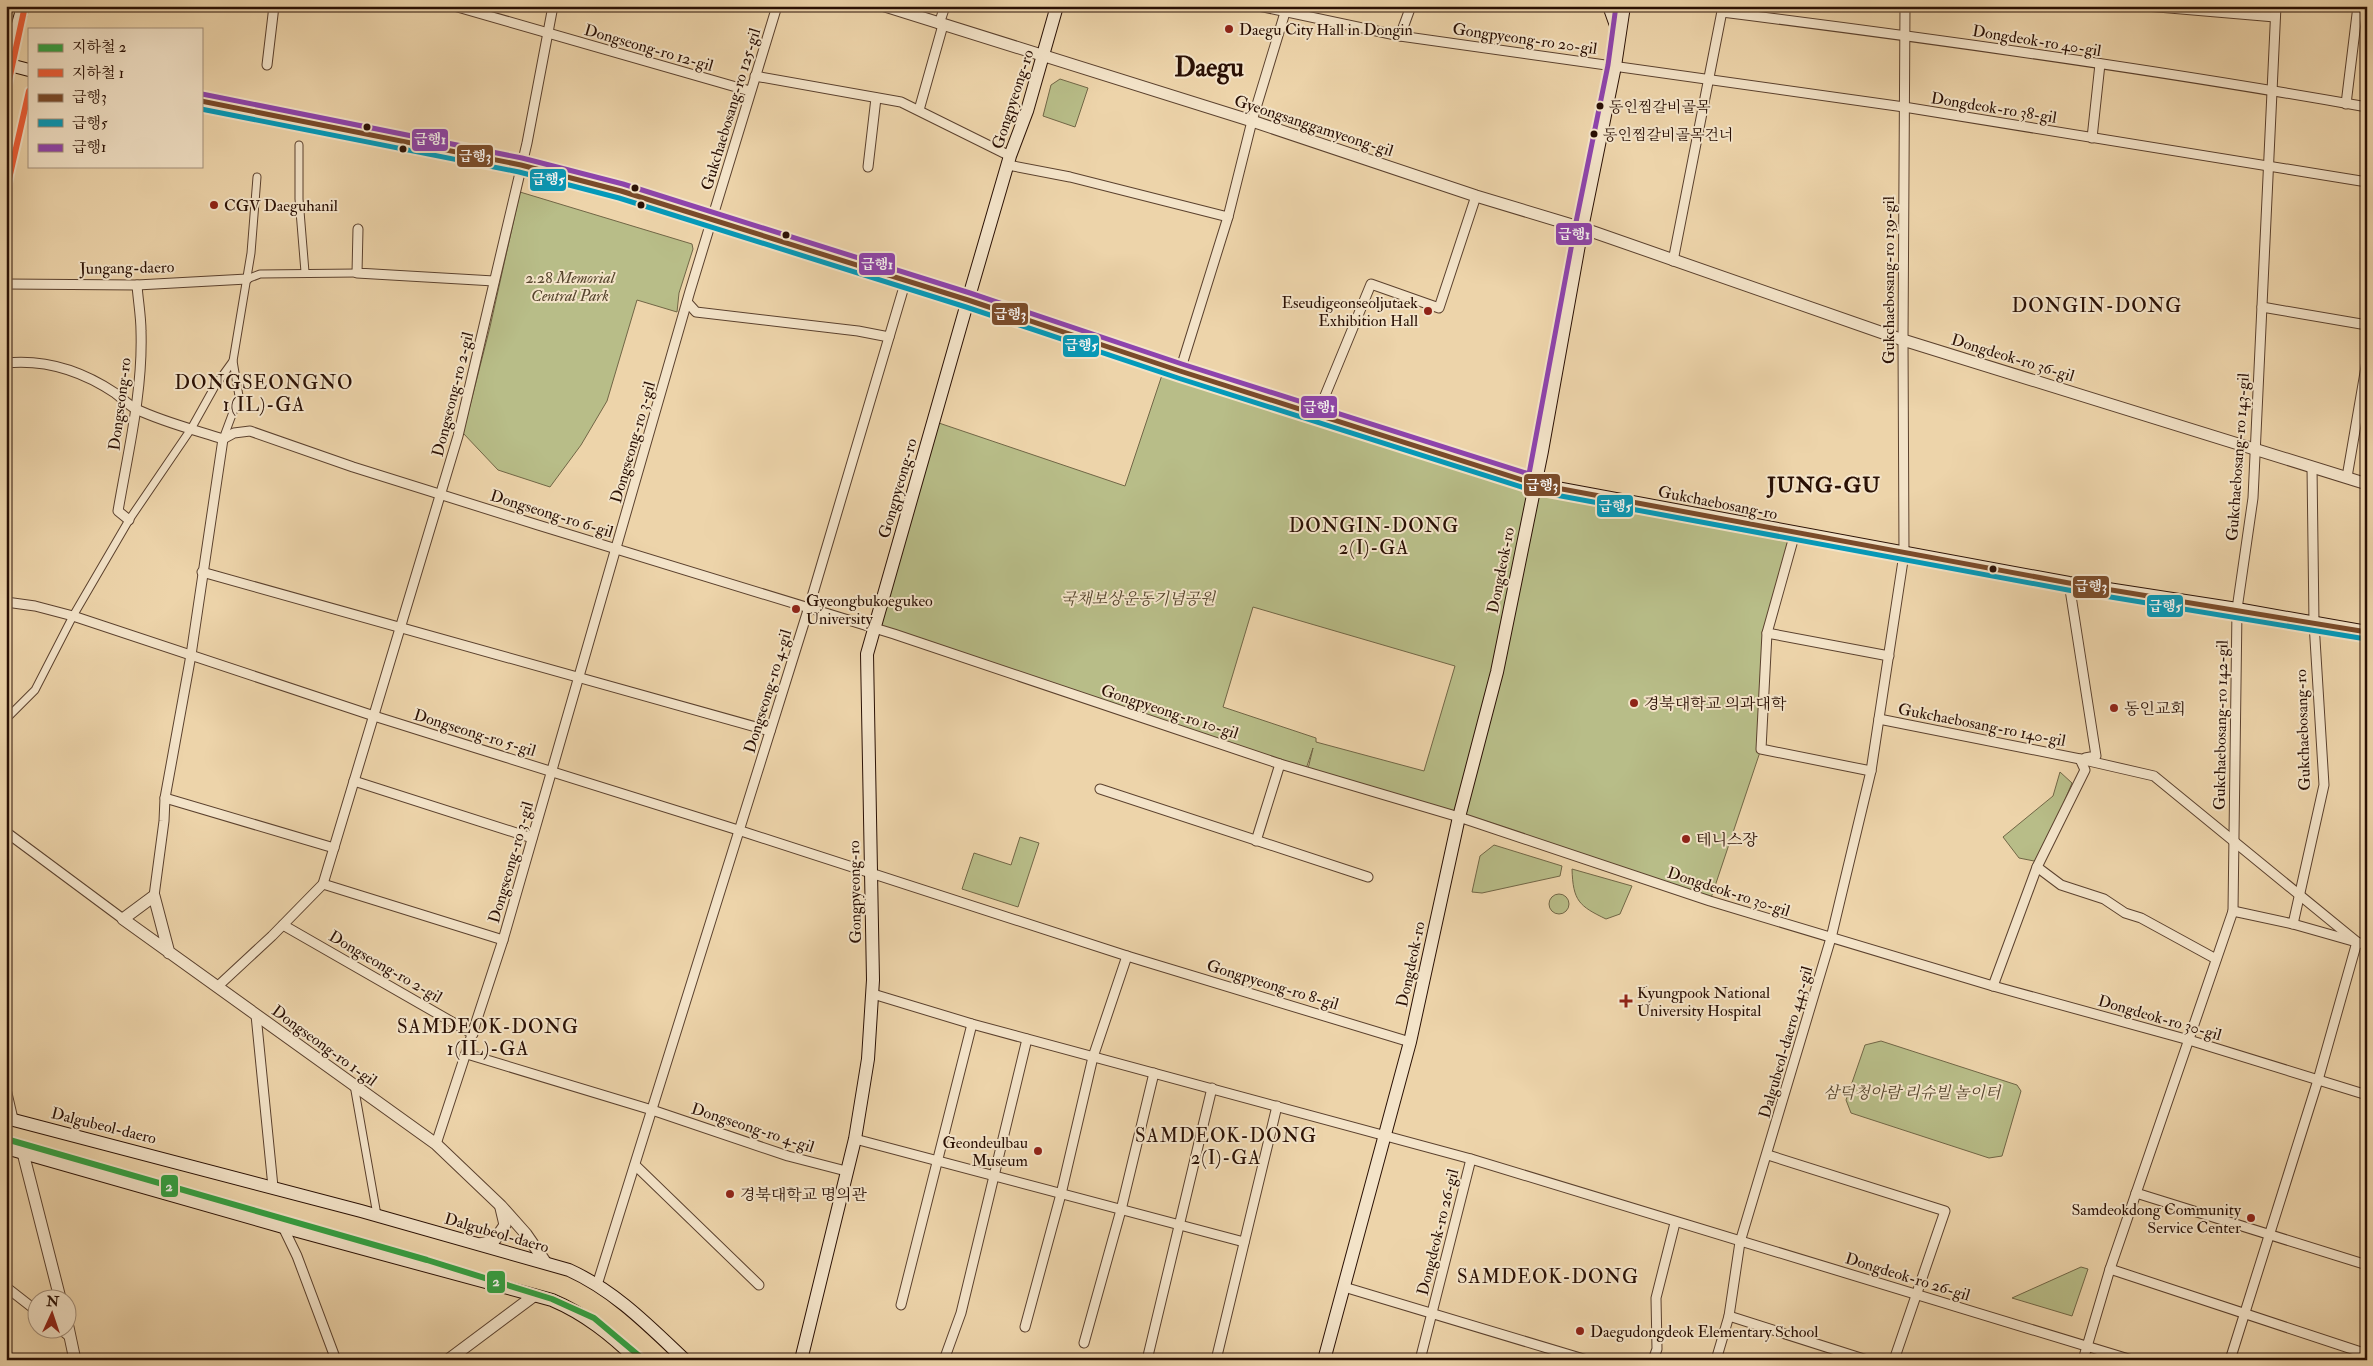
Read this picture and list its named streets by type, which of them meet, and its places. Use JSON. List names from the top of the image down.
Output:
{
  "streets": {
    "main road": [
      "Gongpyeong-ro",
      "Gukchaebosang-ro",
      "Dongdeok-ro",
      "Dalgubeol-daero"
    ],
    "street": [
      "Gongpyeong-ro 20-gil",
      "Dongdeok-ro 40-gil",
      "Dongseong-ro 12-gil",
      "Dongdeok-ro 38-gil",
      "Gukchaebosang-ro 125-gil",
      "Gyeongsanggamyeong-gil",
      "Jungang-daero",
      "Gukchaebosang-ro 139-gil",
      "Dongdeok-ro 36-gil",
      "Dongseong-ro 2-gil",
      "Dongseong-ro",
      "Dongseong-ro 3-gil",
      "Gukchaebosang-ro 143-gil",
      "Dongseong-ro 6-gil",
      "Dongseong-ro 4-gil",
      "Gongpyeong-ro 10-gil",
      "Gukchaebosang-ro 140-gil",
      "Gukchaebosang-ro 142-gil",
      "Dongseong-ro 5-gil",
      "Dongdeok-ro 30-gil",
      "Gongpyeong-ro 8-gil",
      "Dalgubeol-daero 443-gil",
      "Dongseong-ro 1-gil",
      "Dongdeok-ro 26-gil"
    ]
  },
  "crossings": [
    ["Gongpyeong-ro 20-gil", "Dongdeok-ro 38-gil"],
    ["Gongpyeong-ro 20-gil", "Dongdeok-ro"],
    ["Dongdeok-ro 40-gil", "Gukchaebosang-ro 139-gil"],
    ["Dongdeok-ro 40-gil", "Gukchaebosang-ro 143-gil"],
    ["Dongseong-ro 12-gil", "Gukchaebosang-ro 125-gil"],
    ["Dongseong-ro 12-gil", "Dongseong-ro 2-gil"],
    ["Gongpyeong-ro", "Gyeongsanggamyeong-gil"],
    ["Gongpyeong-ro", "Gukchaebosang-ro"],
    ["Gongpyeong-ro", "Dongseong-ro 6-gil"],
    ["Gongpyeong-ro", "Dongseong-ro 4-gil"],
    ["Gongpyeong-ro", "Gongpyeong-ro 10-gil"],
    ["Gongpyeong-ro", "Dongseong-ro 5-gil"],
    ["Gongpyeong-ro", "Gongpyeong-ro 8-gil"],
    ["Dongdeok-ro 38-gil", "Gukchaebosang-ro 139-gil"],
    ["Dongdeok-ro 38-gil", "Gukchaebosang-ro 143-gil"],
    ["Dongdeok-ro 38-gil", "Dongdeok-ro"],
    ["Gukchaebosang-ro 125-gil", "Dongseong-ro 3-gil"],
    ["Gukchaebosang-ro 125-gil", "Gukchaebosang-ro"],
    ["Gyeongsanggamyeong-gil", "Dongdeok-ro 36-gil"],
    ["Gyeongsanggamyeong-gil", "Dongdeok-ro"],
    ["Jungang-daero", "Dongseong-ro"],
    ["Gukchaebosang-ro 139-gil", "Dongdeok-ro 36-gil"],
    ["Gukchaebosang-ro 139-gil", "Gukchaebosang-ro"],
    ["Gukchaebosang-ro 139-gil", "Gukchaebosang-ro 140-gil"],
    ["Dongdeok-ro 36-gil", "Gukchaebosang-ro 143-gil"],
    ["Dongdeok-ro 36-gil", "Gukchaebosang-ro"],
    ["Dongdeok-ro 36-gil", "Dongdeok-ro"],
    ["Dongseong-ro 2-gil", "Dongseong-ro 3-gil"],
    ["Dongseong-ro 2-gil", "Gukchaebosang-ro"],
    ["Dongseong-ro 2-gil", "Dongseong-ro 6-gil"],
    ["Dongseong-ro 2-gil", "Dongseong-ro 5-gil"],
    ["Dongseong-ro 2-gil", "Dongseong-ro 1-gil"],
    ["Dongseong-ro 3-gil", "Gukchaebosang-ro"],
    ["Dongseong-ro 3-gil", "Dongseong-ro 6-gil"],
    ["Dongseong-ro 3-gil", "Dongseong-ro 5-gil"],
    ["Dongseong-ro 3-gil", "Dongseong-ro 1-gil"],
    ["Gukchaebosang-ro 143-gil", "Gukchaebosang-ro"],
    ["Gukchaebosang-ro 143-gil", "Gukchaebosang-ro 142-gil"],
    ["Gukchaebosang-ro", "Dongdeok-ro"],
    ["Gukchaebosang-ro", "Dongseong-ro 4-gil"],
    ["Gukchaebosang-ro", "Gukchaebosang-ro 140-gil"],
    ["Gukchaebosang-ro", "Gukchaebosang-ro 142-gil"],
    ["Dongseong-ro 6-gil", "Dongseong-ro 4-gil"],
    ["Dongseong-ro 6-gil", "Gongpyeong-ro 10-gil"],
    ["Dongdeok-ro", "Gongpyeong-ro 10-gil"],
    ["Dongdeok-ro", "Dongdeok-ro 30-gil"],
    ["Dongdeok-ro", "Gongpyeong-ro 8-gil"],
    ["Dongdeok-ro", "Dongdeok-ro 26-gil"],
    ["Dongseong-ro 4-gil", "Dongseong-ro 5-gil"],
    ["Dongseong-ro 4-gil", "Dalgubeol-daero"],
    ["Gongpyeong-ro 10-gil", "Dongdeok-ro 30-gil"],
    ["Gukchaebosang-ro 140-gil", "Gukchaebosang-ro 142-gil"],
    ["Gukchaebosang-ro 140-gil", "Dongdeok-ro 30-gil"],
    ["Gukchaebosang-ro 140-gil", "Dalgubeol-daero 443-gil"],
    ["Gukchaebosang-ro 142-gil", "Dongdeok-ro 30-gil"],
    ["Gukchaebosang-ro 142-gil", "Dongdeok-ro 26-gil"],
    ["Dongseong-ro 5-gil", "Gongpyeong-ro 8-gil"],
    ["Dongdeok-ro 30-gil", "Dalgubeol-daero 443-gil"],
    ["Dalgubeol-daero 443-gil", "Dongdeok-ro 26-gil"],
    ["Dongseong-ro 1-gil", "Dalgubeol-daero"]
  ],
  "districts": [
    "Daegu",
    "DONGIN-DONG",
    "DONGSEONGNO 1(IL)-GA",
    "JUNG-GU",
    "DONGIN-DONG 2(I)-GA",
    "SAMDEOK-DONG 1(IL)-GA",
    "SAMDEOK-DONG 2(I)-GA",
    "SAMDEOK-DONG"
  ],
  "parks": ["2.28 Memorial Central Park", "국채보상운동기념공원", "삼덕청아람 리슈빌 놀이터"],
  "places": {
    "other": [
      "Daegu City Hall in Dongin",
      "동인찜갈비골목",
      "동인찜갈비골목건너",
      "CGV Daeguhanil",
      "Eseudigeonseoljutaek Exhibition Hall",
      "Gyeongbukoegukeo University",
      "경북대학교 의과대학",
      "동인교회",
      "테니스장",
      "Geondeulbau Museum",
      "경북대학교 명의관",
      "Samdeokdong Community Service Center",
      "Daegudongdeok Elementary School"
    ],
    "health": ["Kyungpook National University Hospital"]
  },
  "lines": [
    "metro line 1",
    "transit line 급행1",
    "transit line 급행3",
    "transit line 급행5",
    "metro line 2"
  ],
  "legend": [
    "지하철 2",
    "지하철 1",
    "급행3",
    "급행5",
    "급행1"
  ],
  "north": "top"
}
